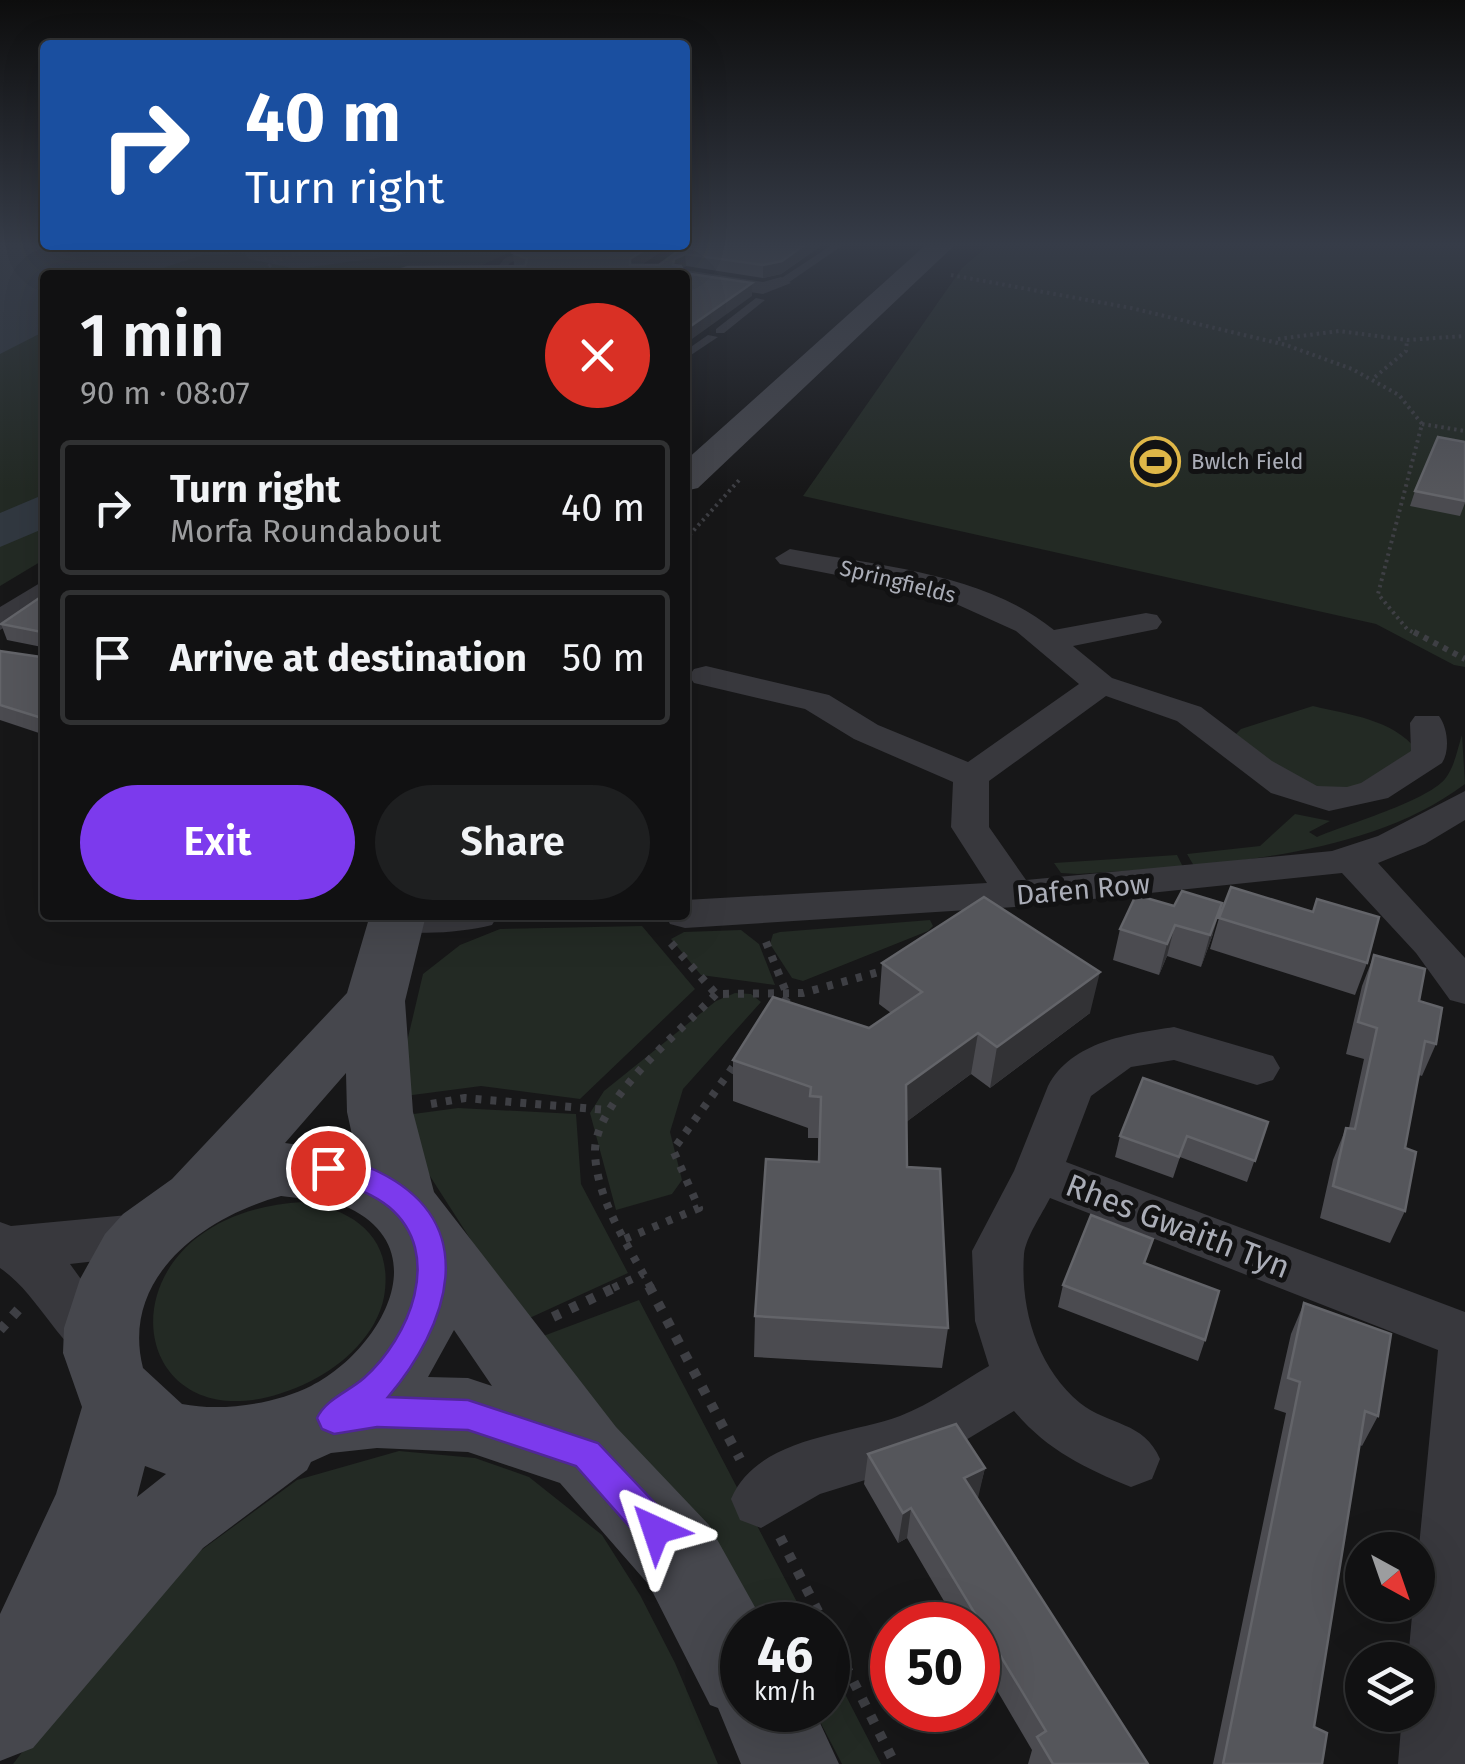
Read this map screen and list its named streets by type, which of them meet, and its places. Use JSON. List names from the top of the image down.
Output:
{
  "streets": {
    "street": ["Springfields", "Dafen Row", "Rhes Gwaith Tyn"]
  },
  "places": {
    "sports": ["Bwlch Field"]
  },
  "north": "bottom right",
  "page": {
    "turn": ["40 m", "Turn right"],
    "heading": ["1 min", "90 m · 08:07"],
    "list": [
      {
        "name": "Turn right",
        "note": "Morfa Roundabout",
        "value": "40 m"
      },
      {
        "name": "Arrive at destination",
        "value": "50 m"
      }
    ],
    "buttons": ["Exit", "Share"],
    "speed": "46 km/h",
    "limit": "50"
  }
}
